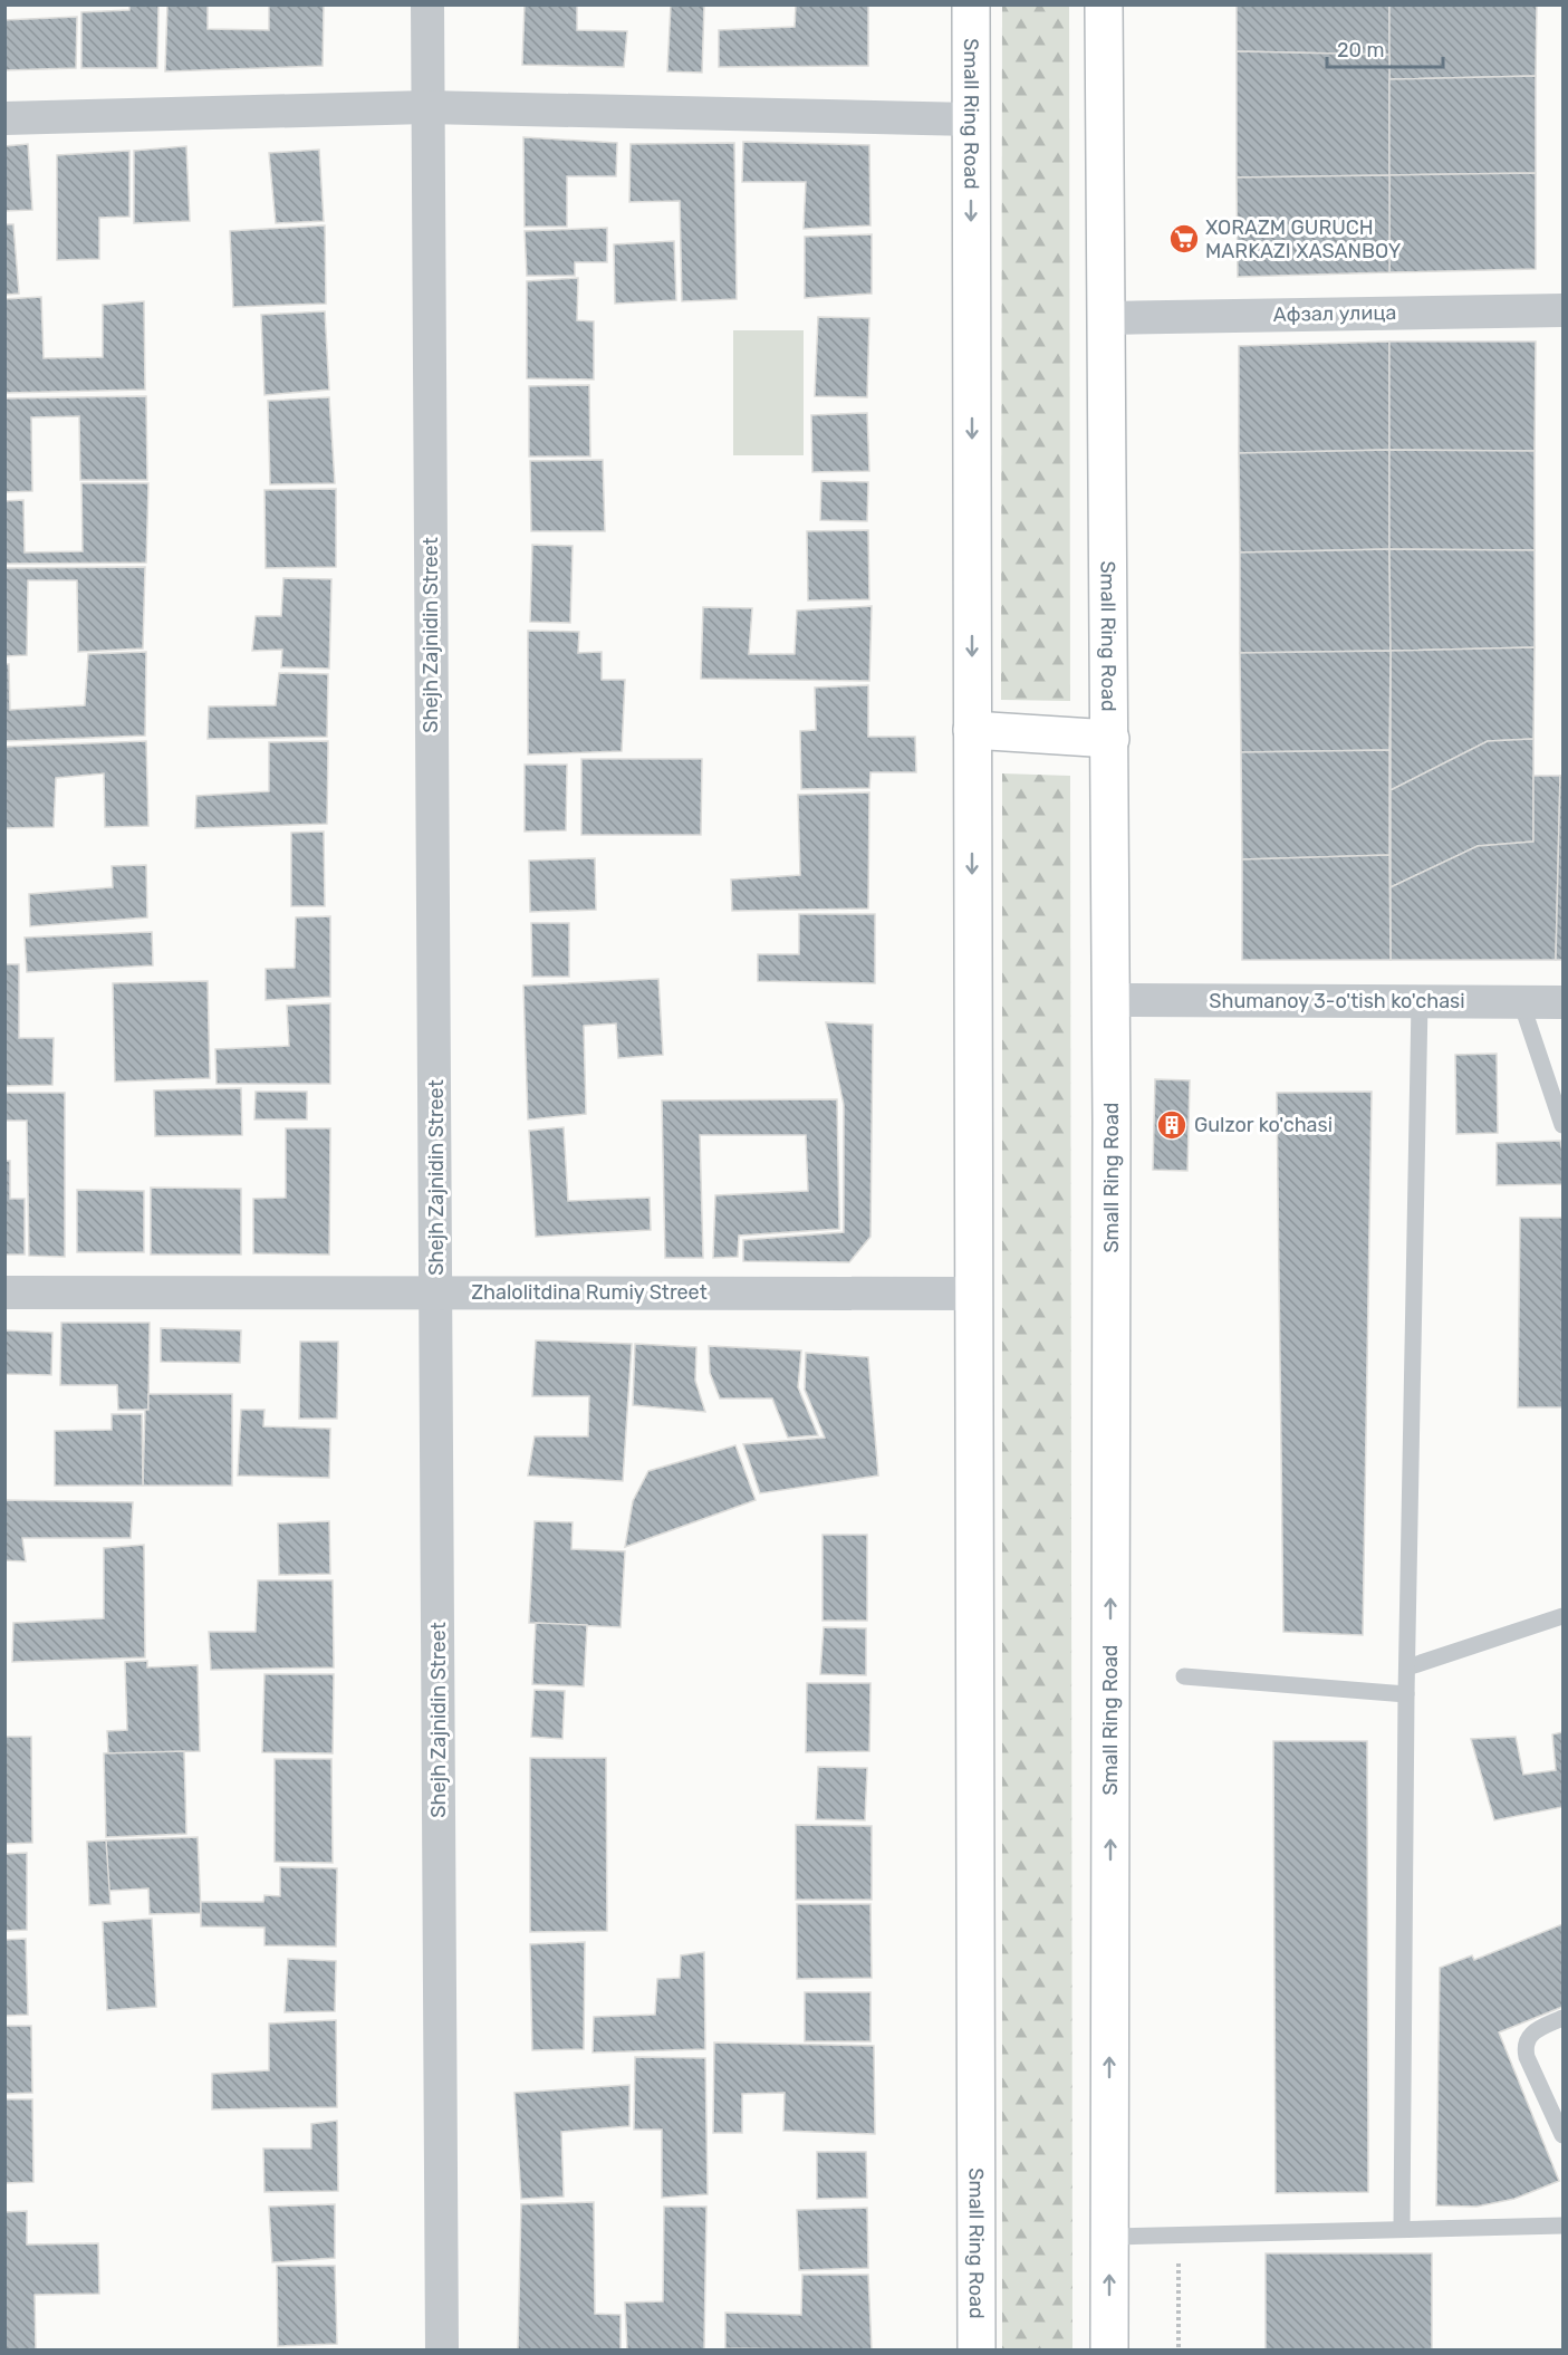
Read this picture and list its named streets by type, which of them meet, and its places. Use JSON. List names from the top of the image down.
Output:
{
  "streets": {
    "highway": ["Small Ring Road"],
    "street": [
      "Афзал улица",
      "Shejh Zajnidin Street",
      "Shumanoy 3-o'tish ko'chasi",
      "Zhalolitdina Rumiy Street"
    ]
  },
  "crossings": [
    ["Small Ring Road", "Афзал улица"],
    ["Small Ring Road", "Shumanoy 3-o'tish ko'chasi"],
    ["Small Ring Road", "Zhalolitdina Rumiy Street"],
    ["Shejh Zajnidin Street", "Zhalolitdina Rumiy Street"]
  ],
  "places": {
    "supermarket": ["XORAZM GURUCH MARKAZI XASANBOY"],
    "building": ["Gulzor ko'chasi"]
  },
  "scale_bar": "20 m"
}
